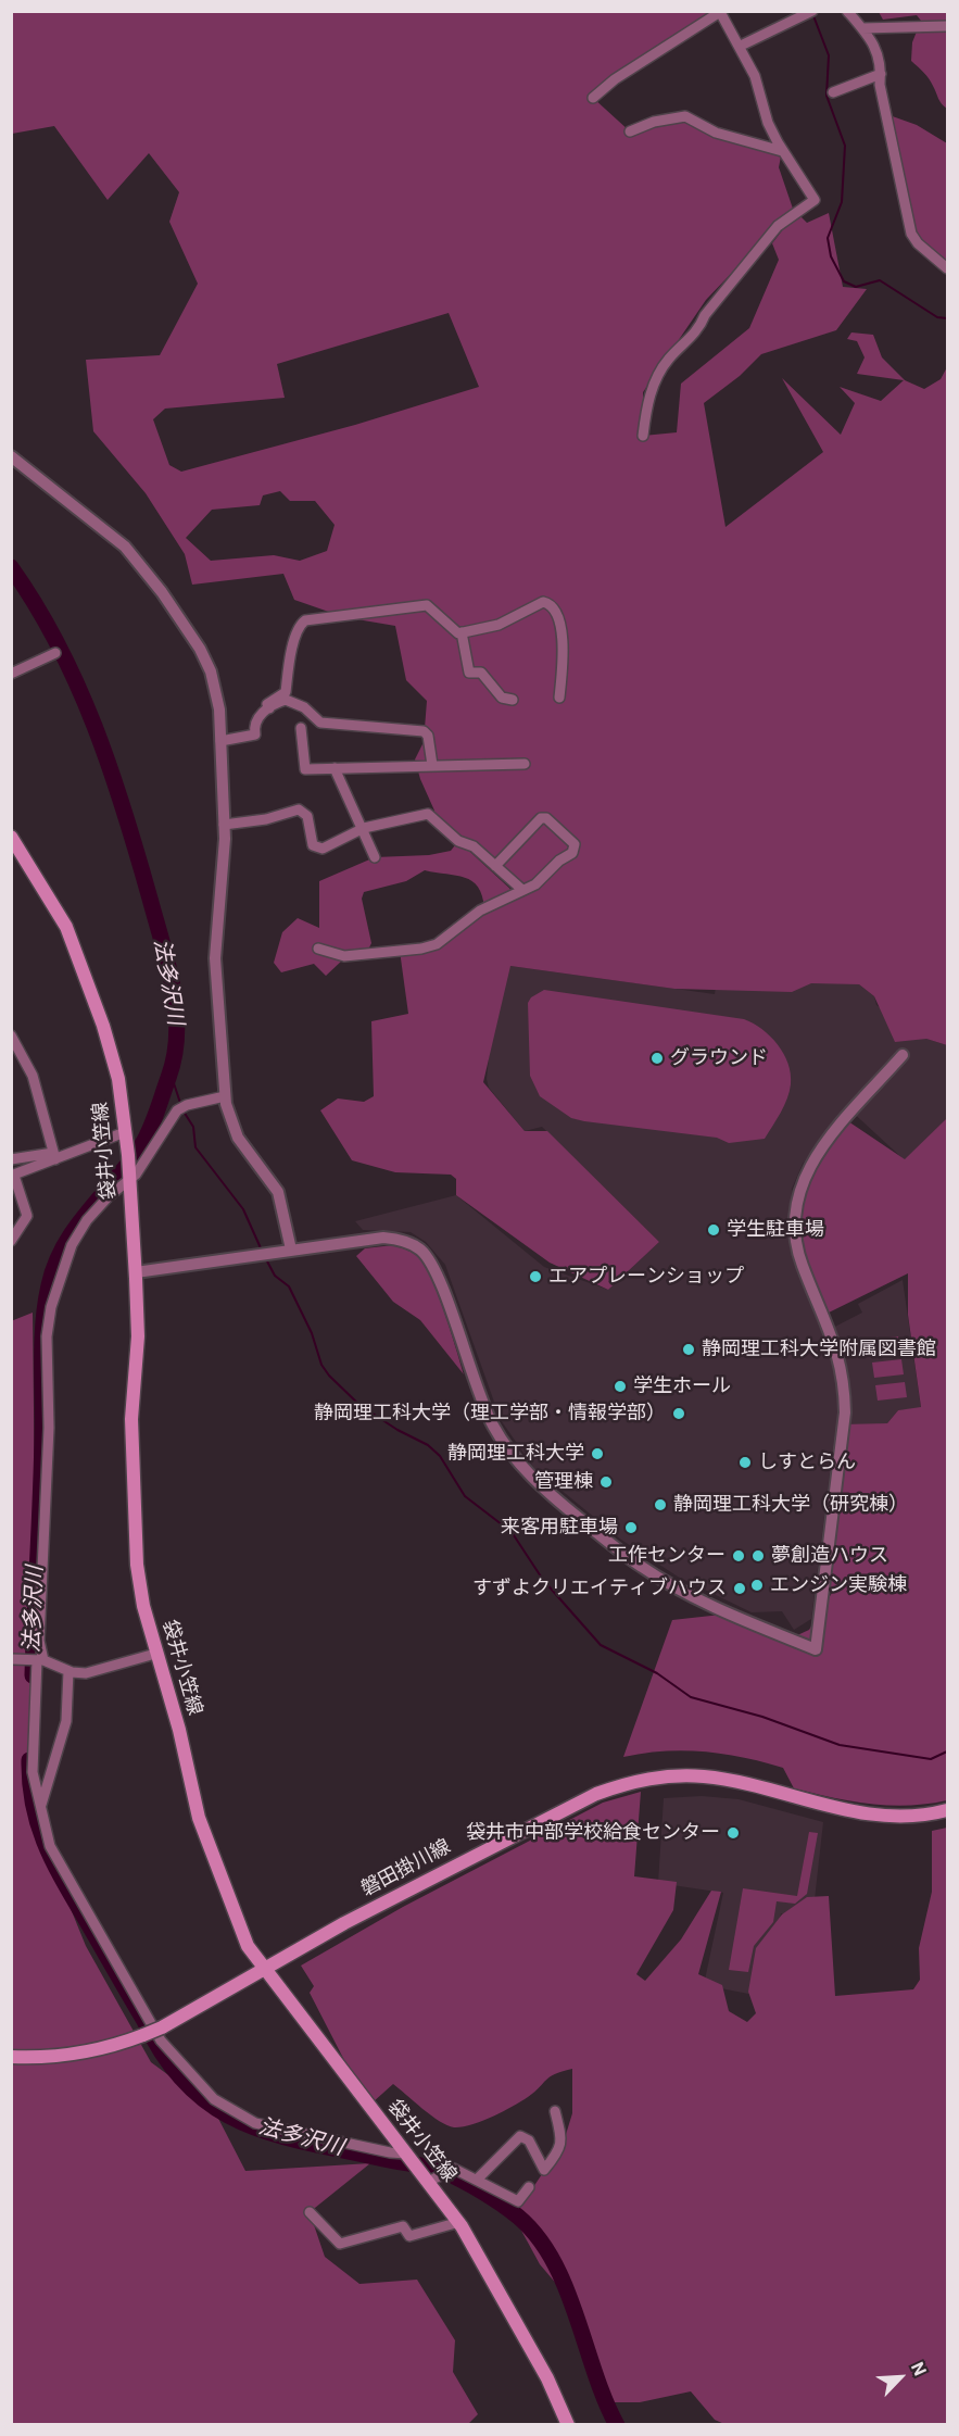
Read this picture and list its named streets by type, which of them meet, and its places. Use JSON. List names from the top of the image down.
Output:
{
  "streets": {
    "main road": ["袋井小笠線", "磐田掛川線"]
  },
  "crossings": [
    ["袋井小笠線", "磐田掛川線"]
  ],
  "water": ["法多沢川"],
  "places": [
    "グラウンド",
    "学生駐車場",
    "エアプレーンショップ",
    "静岡理工科大学附属図書館",
    "学生ホール",
    "静岡理工科大学（理工学部・情報学部）",
    "静岡理工科大学",
    "しすとらん",
    "管理棟",
    "静岡理工科大学（研究棟）",
    "来客用駐車場",
    "工作センター",
    "夢創造ハウス",
    "エンジン実験棟",
    "すずよクリエイティブハウス",
    "袋井市中部学校給食センター"
  ],
  "north": "top right"
}
